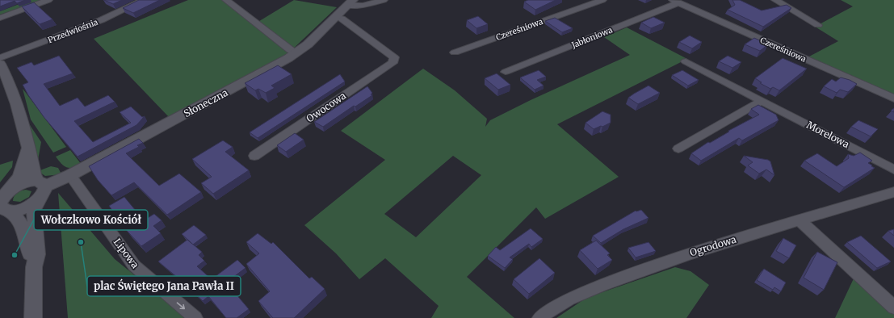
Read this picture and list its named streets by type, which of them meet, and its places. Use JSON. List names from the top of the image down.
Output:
{
  "streets": {
    "street": [
      "Czereśniowa",
      "Przedwiośnia",
      "Jabłoniowa",
      "Słoneczna",
      "Owocowa",
      "Morelowa",
      "Ogrodowa",
      "Lipowa"
    ]
  },
  "crossings": [
    ["Czereśniowa", "Jabłoniowa"],
    ["Słoneczna", "Owocowa"],
    ["Słoneczna", "Lipowa"]
  ],
  "one_way": ["Lipowa"],
  "places": ["plac Świętego Jana Pawła II", "Wołczkowo Kościół"]
}
